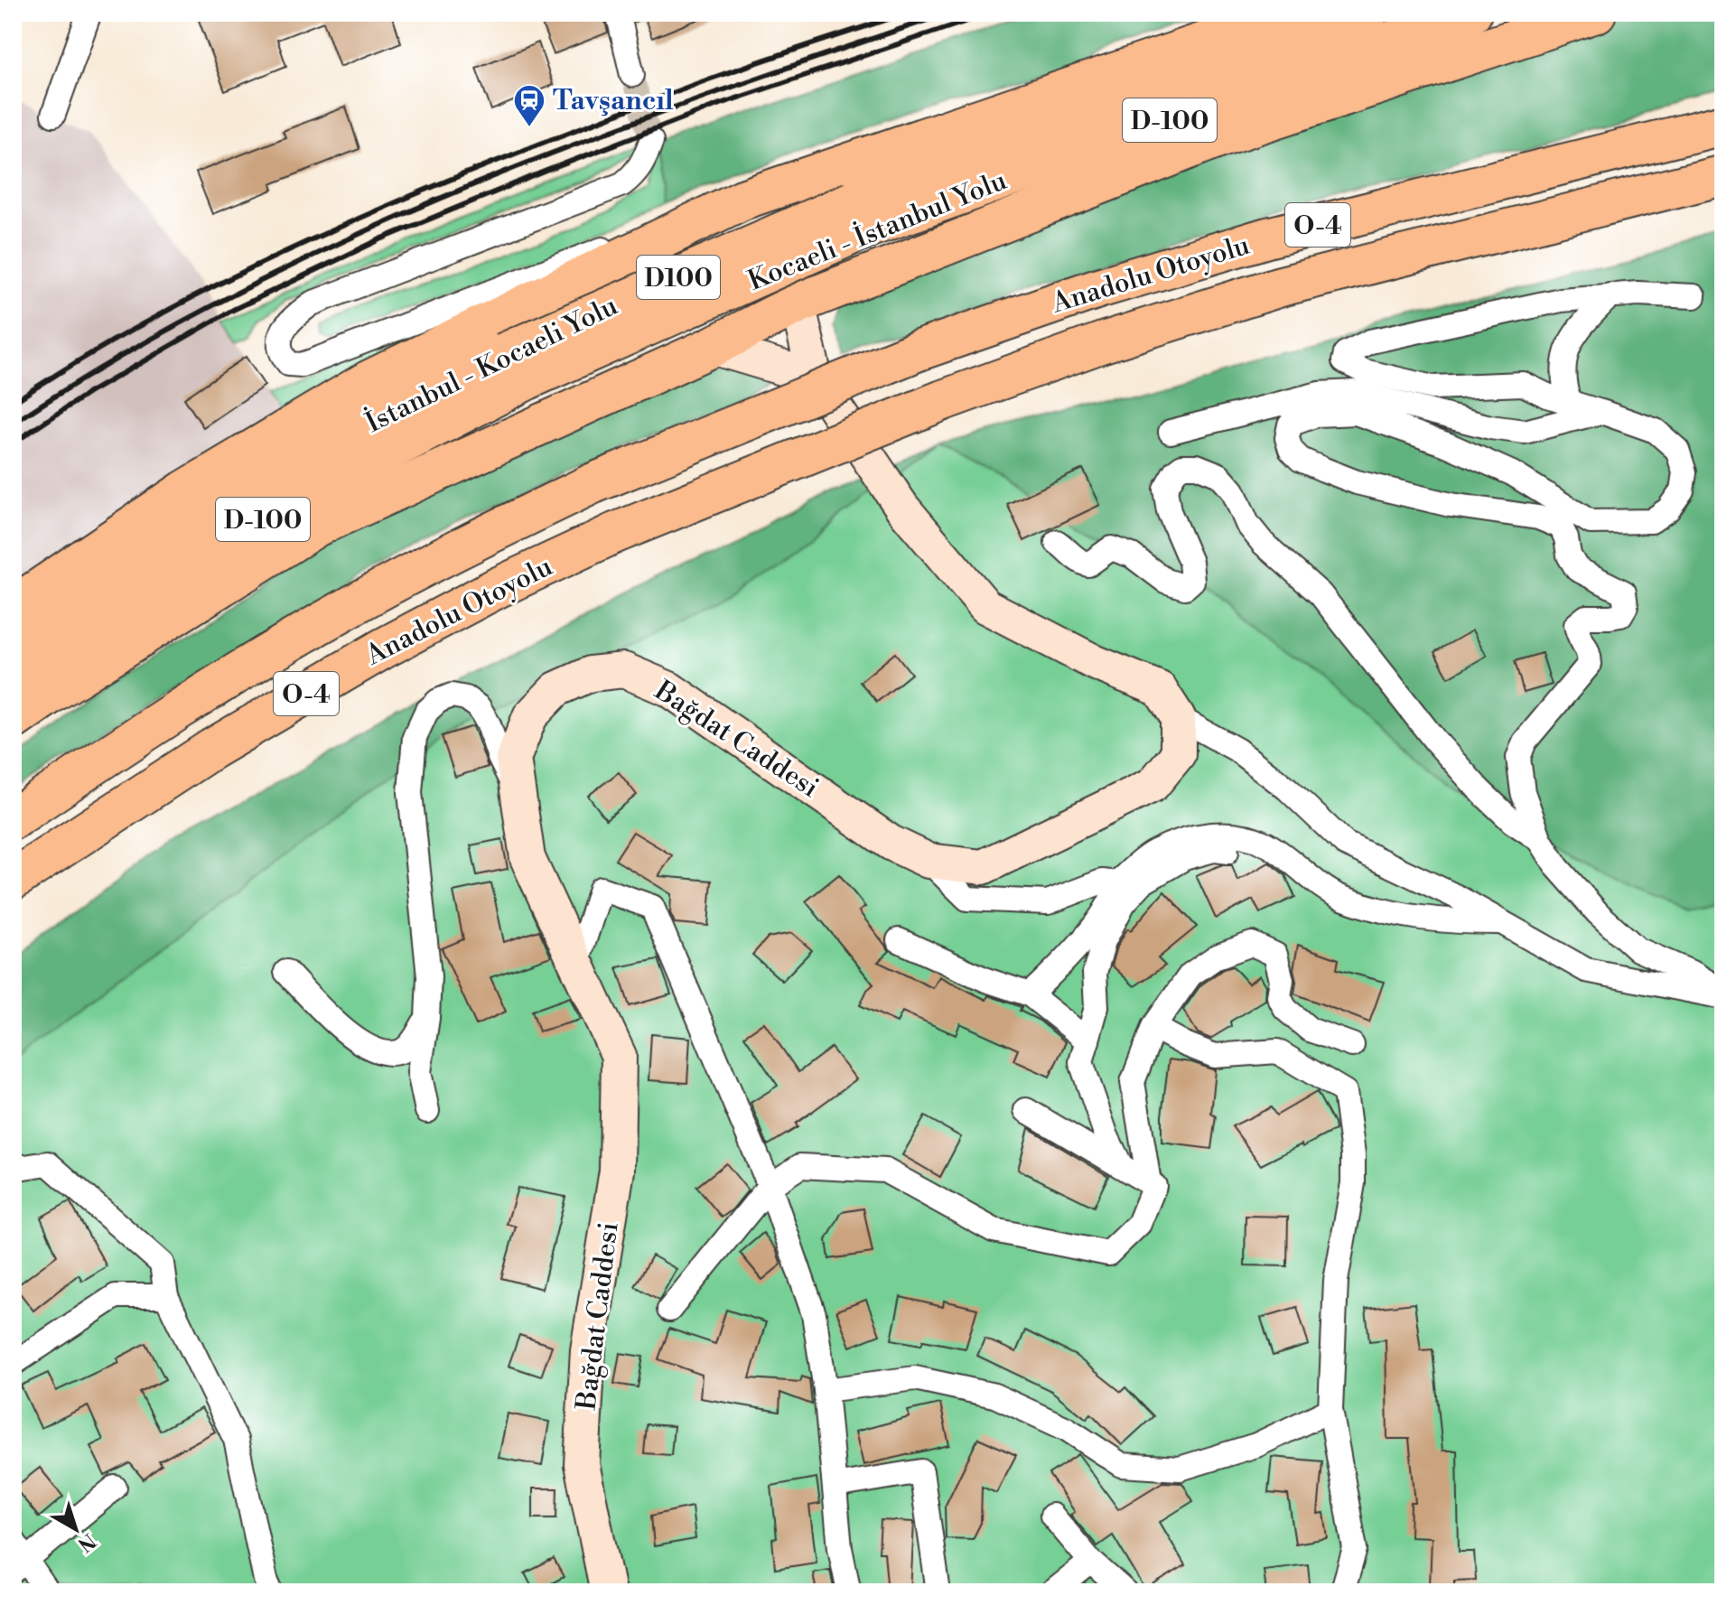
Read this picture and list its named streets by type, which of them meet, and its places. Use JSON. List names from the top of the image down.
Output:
{
  "streets": {
    "highway": [
      "D-100",
      "O-4",
      "Kocaeli - İstanbul Yolu",
      "Anadolu Otoyolu",
      "D100",
      "İstanbul - Kocaeli Yolu"
    ],
    "main road": ["Bağdat Caddesi"]
  },
  "crossings": [
    ["D-100", "İstanbul - Kocaeli Yolu"],
    ["Kocaeli - İstanbul Yolu", "İstanbul - Kocaeli Yolu"]
  ],
  "places": {
    "station": ["Tavşancıl"]
  },
  "north": "bottom right"
}
